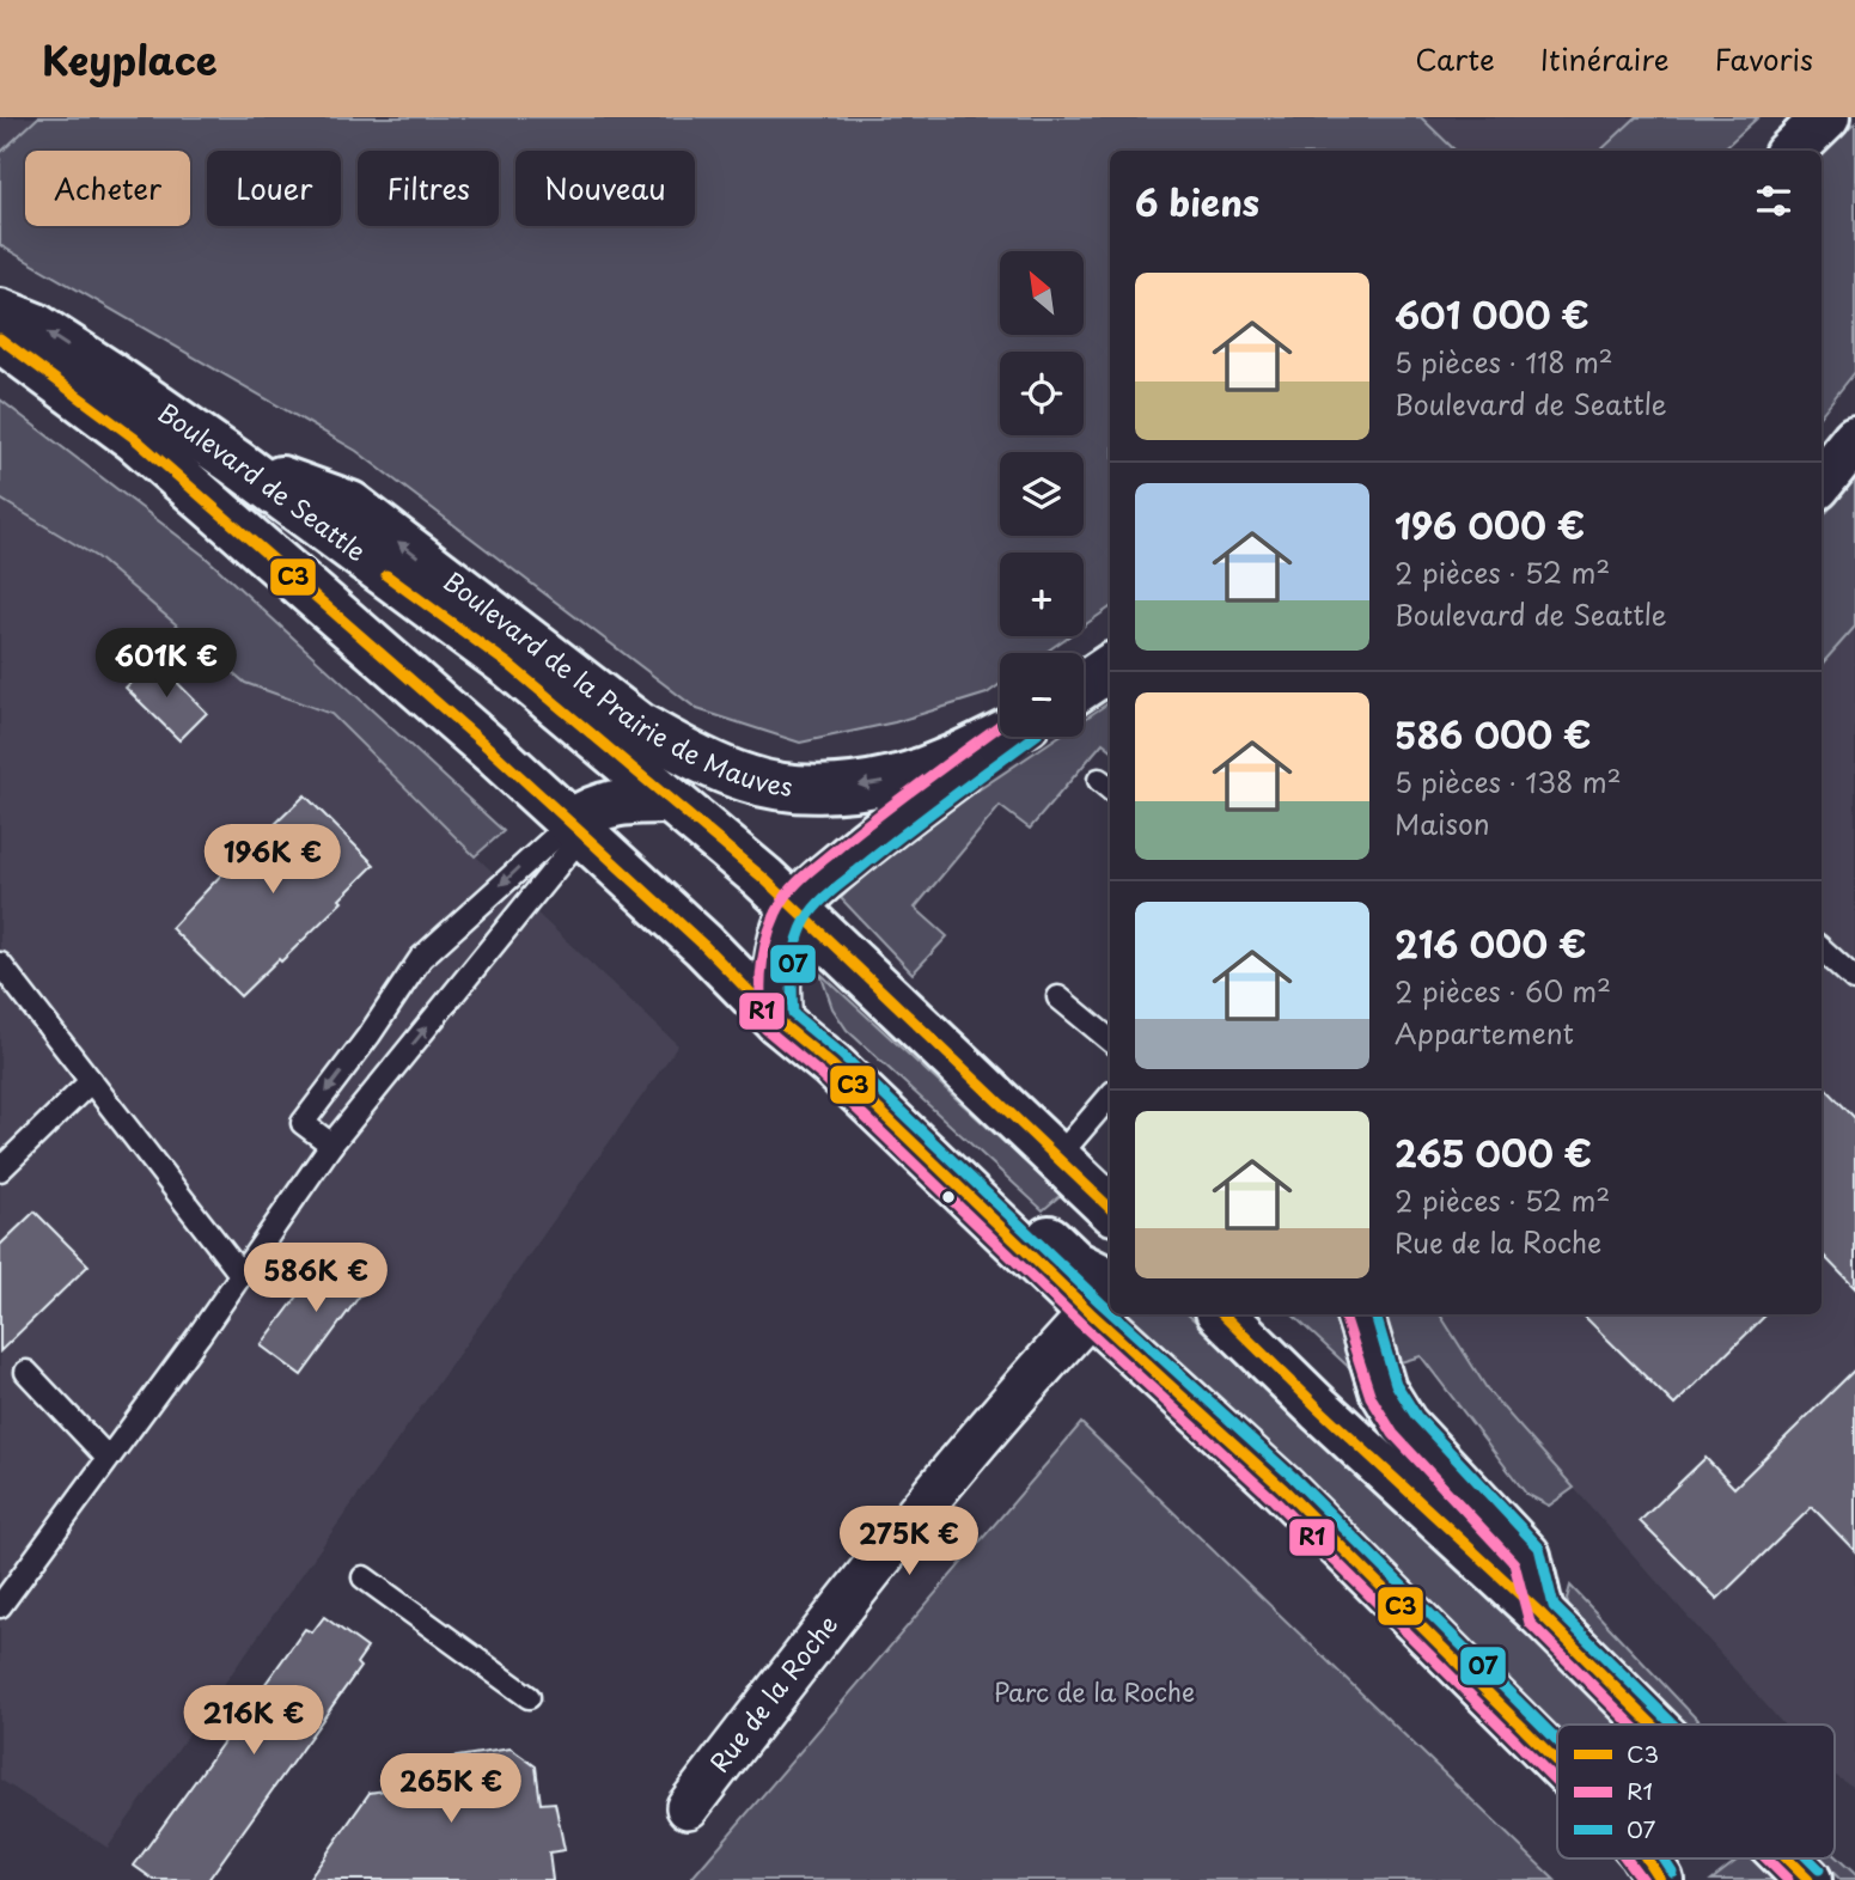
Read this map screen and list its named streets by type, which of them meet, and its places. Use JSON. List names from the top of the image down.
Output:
{
  "streets": {
    "main road": ["Boulevard de Seattle", "Boulevard de la Prairie de Mauves"],
    "street": ["Rue de la Roche"]
  },
  "crossings": [
    ["Boulevard de Seattle", "Boulevard de la Prairie de Mauves"],
    ["Boulevard de Seattle", "Rue de la Roche"]
  ],
  "one_way": ["Boulevard de la Prairie de Mauves"],
  "parks": ["Parc de la Roche"],
  "lines": ["transit line C3", "transit line R1", "transit line 07"],
  "legend": ["C3", "R1", "07"],
  "north": "top left",
  "page": {
    "header": "Keyplace",
    "nav": ["Carte", "Itinéraire", "Favoris"],
    "chip": [
      "Acheter",
      "Louer",
      "Filtres",
      "Nouveau"
    ],
    "heading": "6 biens",
    "map_buttons": ["+", "−"],
    "list": [
      {
        "name": "601 000 €",
        "note": "5 pièces · 118 m² · Boulevard de Seattle"
      },
      {
        "name": "196 000 €",
        "note": "2 pièces · 52 m² · Boulevard de Seattle"
      },
      {
        "name": "586 000 €",
        "note": "5 pièces · 138 m² · Maison"
      },
      {
        "name": "216 000 €",
        "note": "2 pièces · 60 m² · Appartement"
      },
      {
        "name": "265 000 €",
        "note": "2 pièces · 52 m² · Rue de la Roche"
      }
    ],
    "price": [
      "601K €",
      "196K €",
      "586K €",
      "275K €",
      "216K €",
      "265K €"
    ]
  }
}
